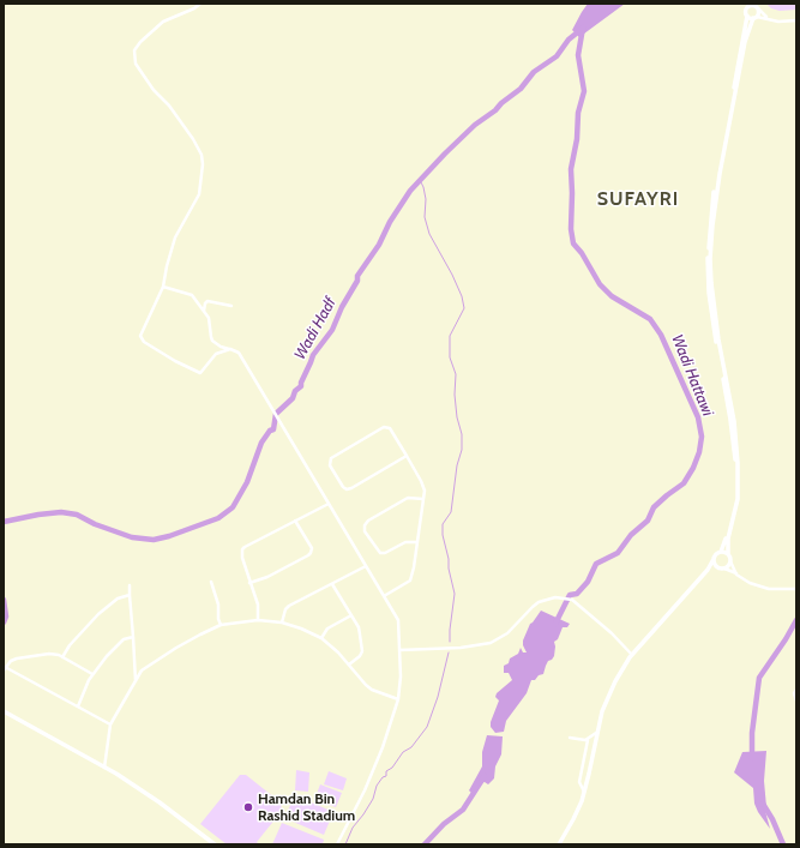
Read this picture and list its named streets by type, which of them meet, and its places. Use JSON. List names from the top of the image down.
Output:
{
  "districts": ["SUFAYRI"],
  "water": ["Wadi Hadf", "Wadi Hattawi"],
  "places": ["Hamdan Bin Rashid Stadium"]
}
